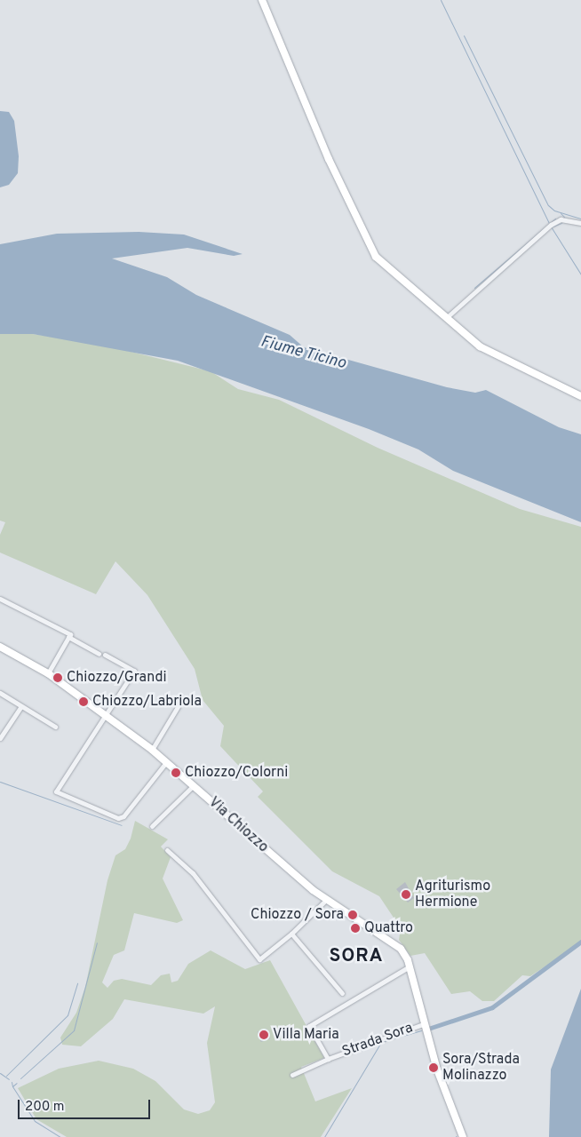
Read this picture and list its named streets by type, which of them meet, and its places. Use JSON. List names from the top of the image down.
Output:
{
  "streets": {
    "street": ["Via Chiozzo", "Strada Sora"]
  },
  "crossings": [
    ["Via Chiozzo", "Strada Sora"]
  ],
  "districts": ["SORA"],
  "water": ["Fiume Ticino"],
  "places": [
    "Chiozzo/Grandi",
    "Chiozzo/Labriola",
    "Chiozzo/Colorni",
    "Agriturismo Hermione",
    "Chiozzo / Sora",
    "Quattro",
    "Villa Maria",
    "Sora/Strada Molinazzo"
  ],
  "scale_bar": "200 m"
}
